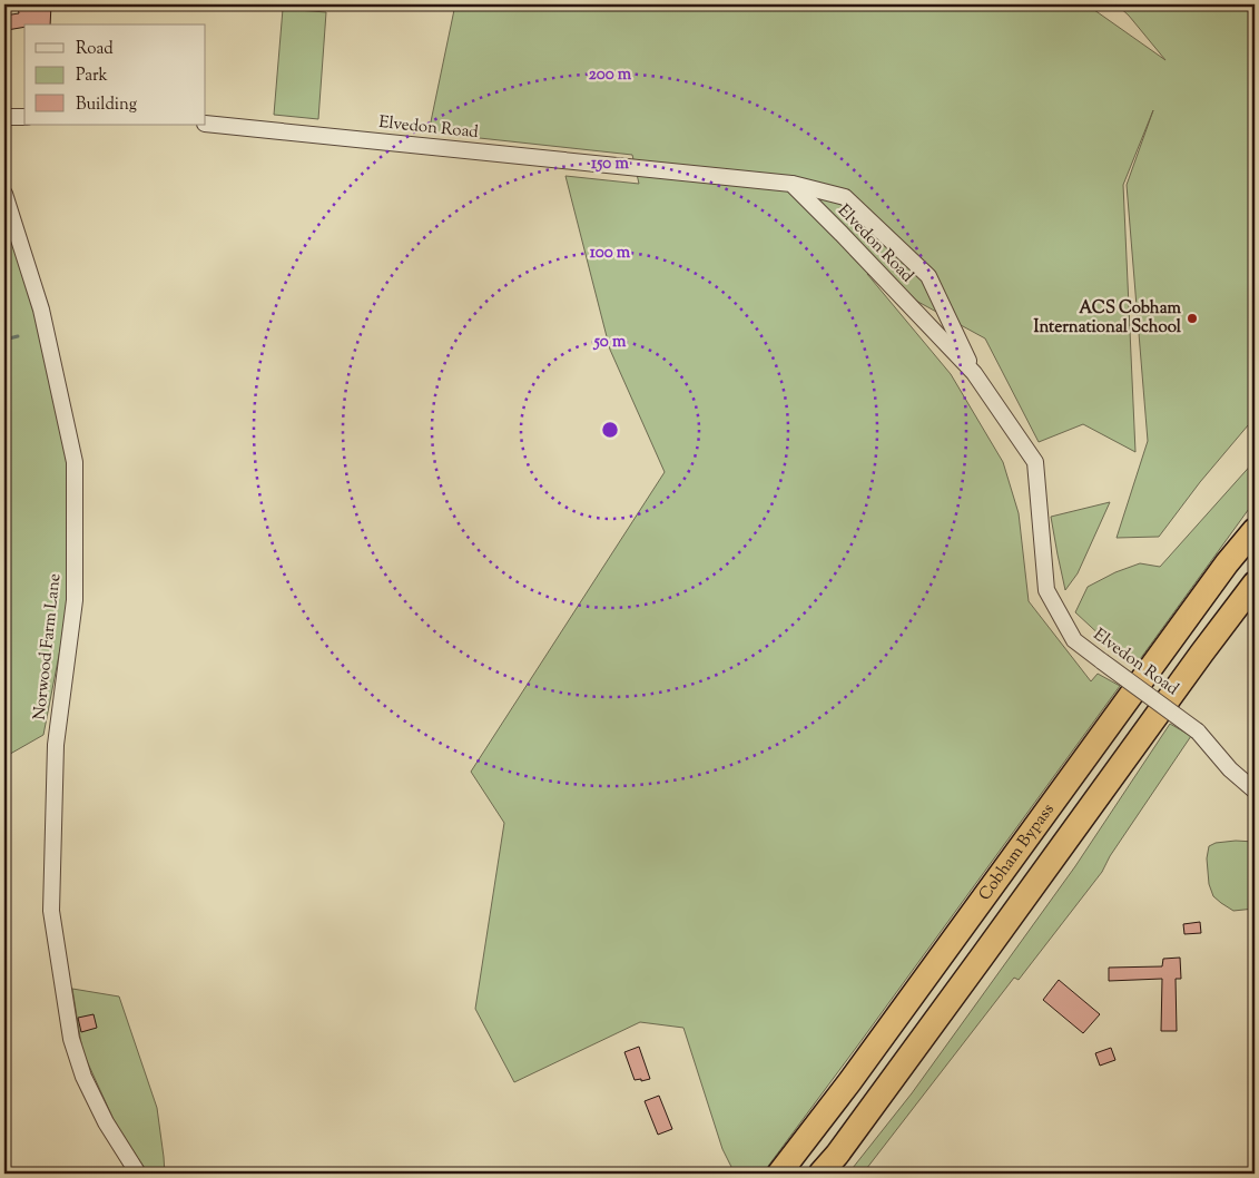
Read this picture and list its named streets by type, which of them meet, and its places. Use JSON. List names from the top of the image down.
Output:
{
  "streets": {
    "highway": ["Cobham Bypass"],
    "street": ["Elvedon Road", "Norwood Farm Lane"]
  },
  "places": ["ACS Cobham International School"],
  "legend": ["Road", "Park", "Building"],
  "rings": [
    "200 m",
    "150 m",
    "100 m",
    "50 m"
  ]
}
